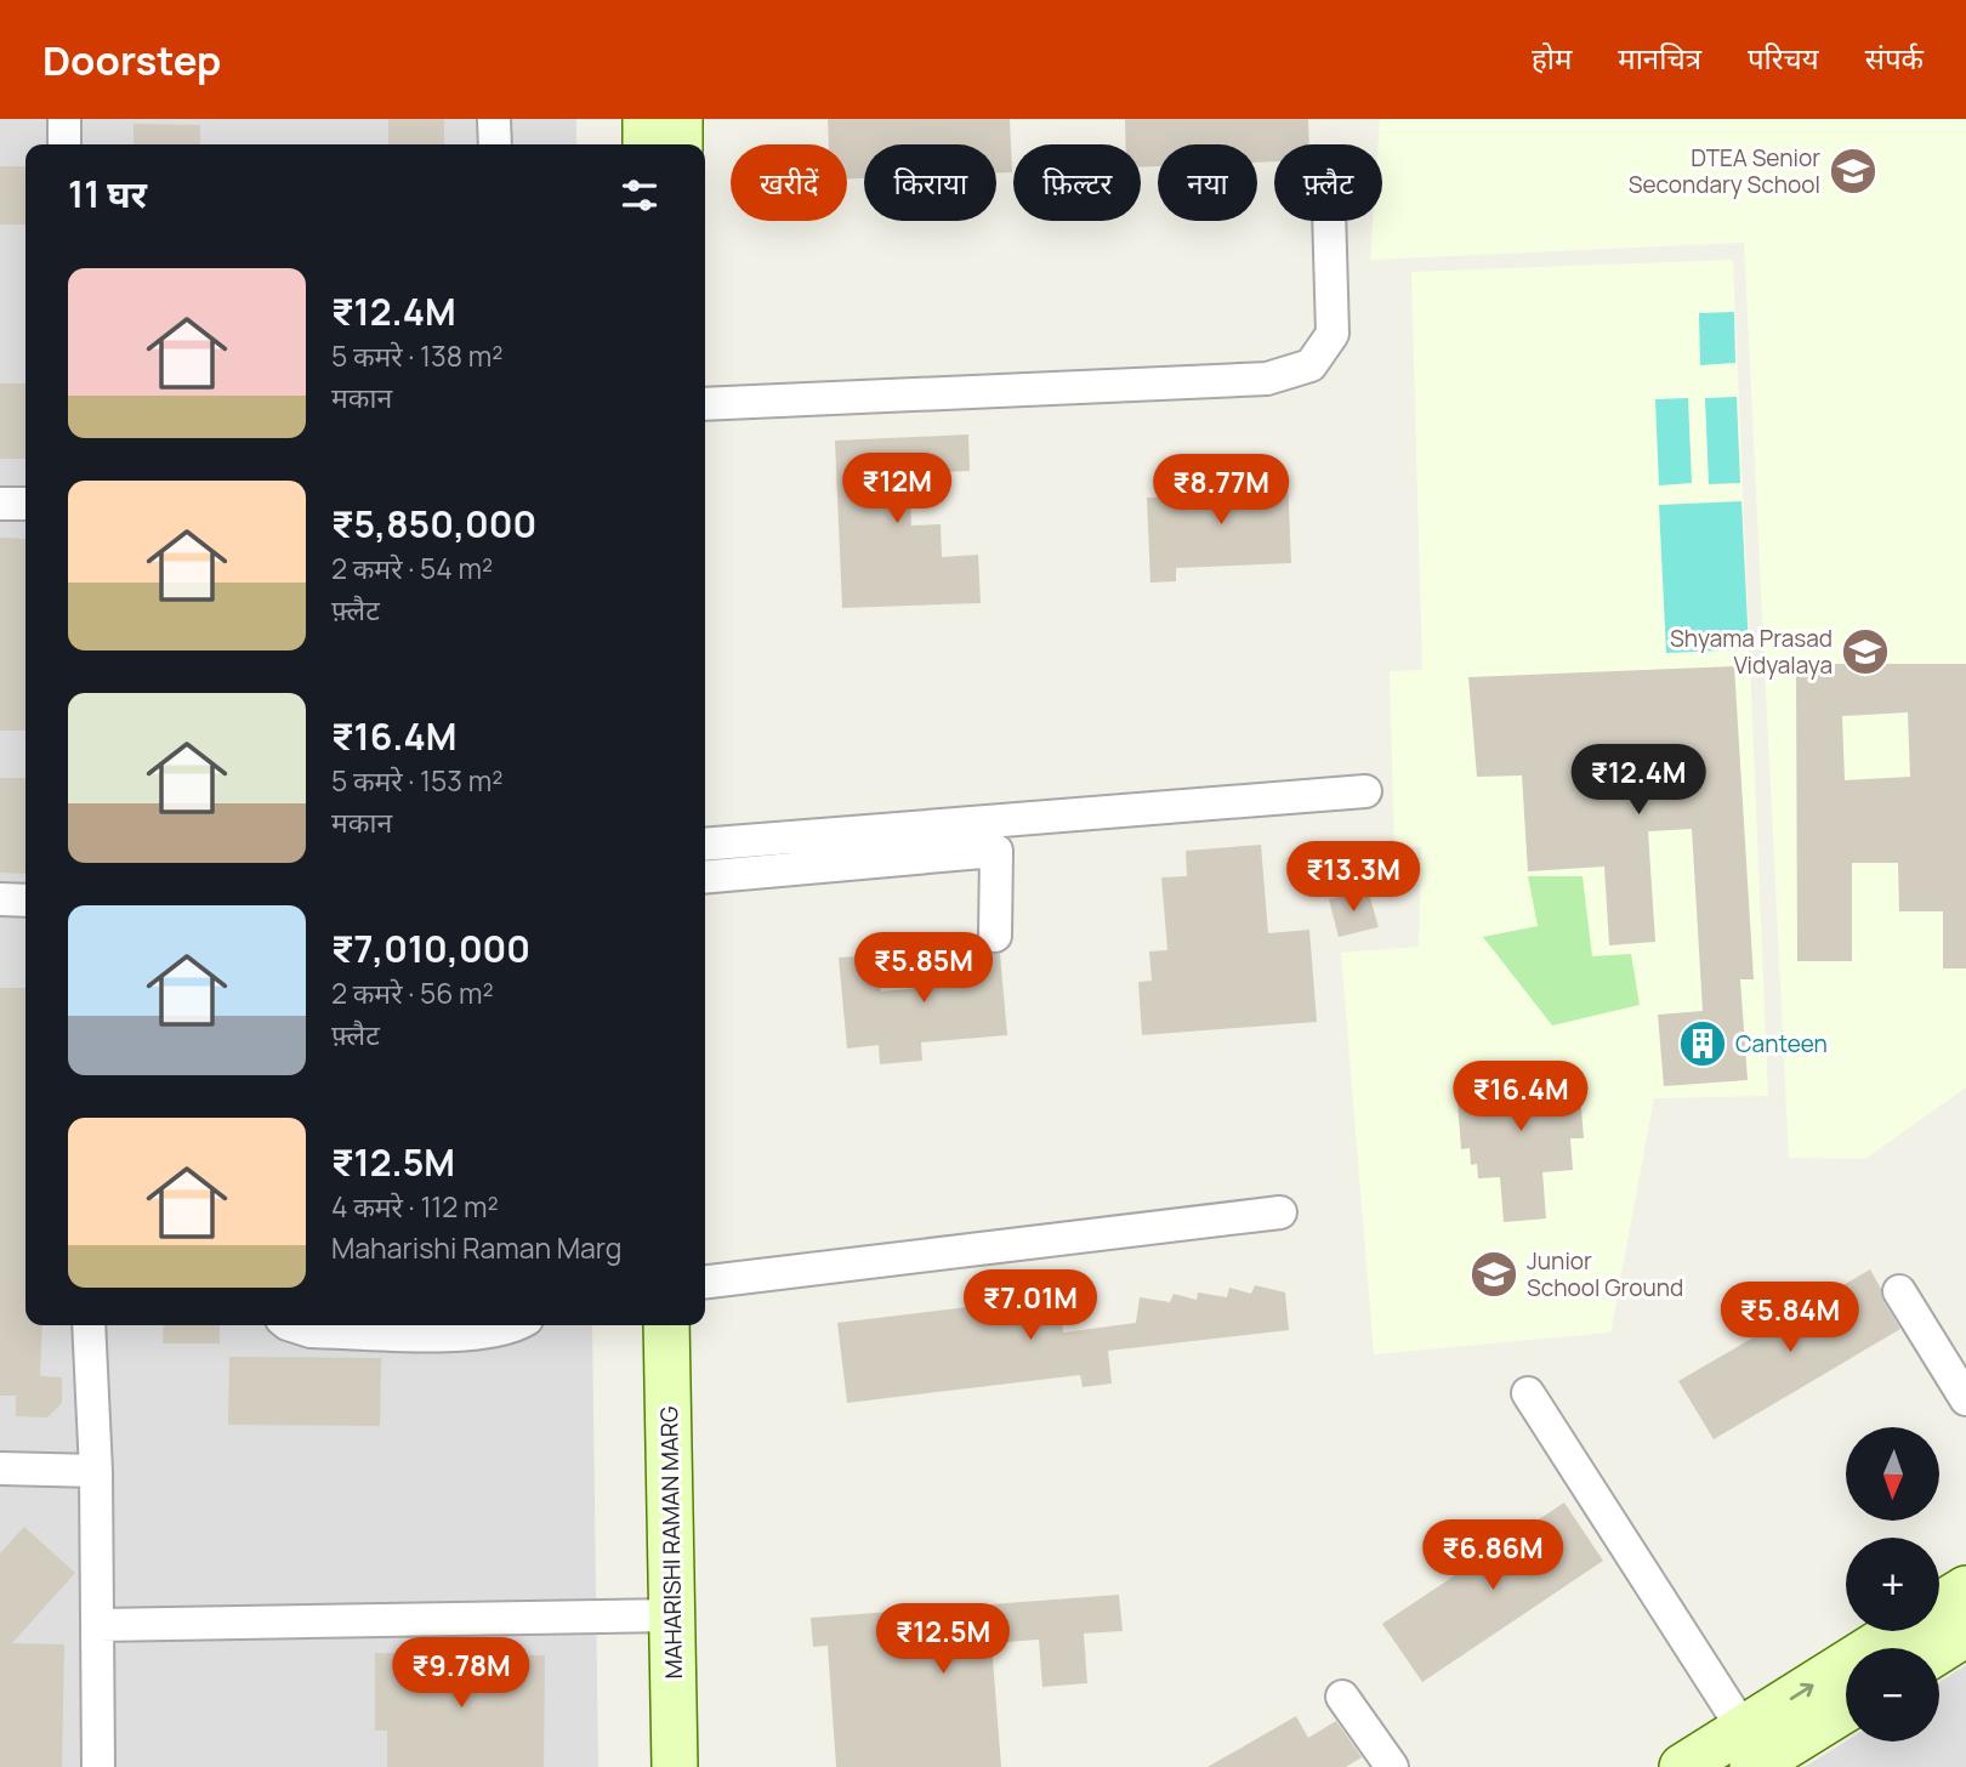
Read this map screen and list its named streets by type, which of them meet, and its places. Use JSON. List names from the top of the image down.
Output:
{
  "streets": {
    "main road": ["MAHARISHI RAMAN MARG"]
  },
  "places": {
    "school or university": ["DTEA Senior Secondary School", "Shyama Prasad Vidyalaya", "Junior School Ground"],
    "building": ["Canteen"]
  },
  "north": "bottom",
  "page": {
    "header": "Doorstep",
    "nav": [
      "होम",
      "मानचित्र",
      "परिचय",
      "संपर्क"
    ],
    "chip": [
      "खरीदें",
      "किराया",
      "फ़िल्टर",
      "नया",
      "फ़्लैट"
    ],
    "heading": "11 घर",
    "list": [
      {
        "name": "₹12.4M",
        "note": "5 कमरे · 138 m² · मकान"
      },
      {
        "name": "₹5,850,000",
        "note": "2 कमरे · 54 m² · फ़्लैट"
      },
      {
        "name": "₹16.4M",
        "note": "5 कमरे · 153 m² · मकान"
      },
      {
        "name": "₹7,010,000",
        "note": "2 कमरे · 56 m² · फ़्लैट"
      },
      {
        "name": "₹12.5M",
        "note": "4 कमरे · 112 m² · Maharishi Raman Marg"
      }
    ],
    "price": [
      "₹12M",
      "₹8.77M",
      "₹12.4M",
      "₹13.3M",
      "₹5.85M",
      "₹16.4M",
      "₹7.01M",
      "₹5.84M",
      "₹6.86M",
      "₹12.5M",
      "₹9.78M"
    ],
    "map_buttons": ["+", "−"]
  }
}
